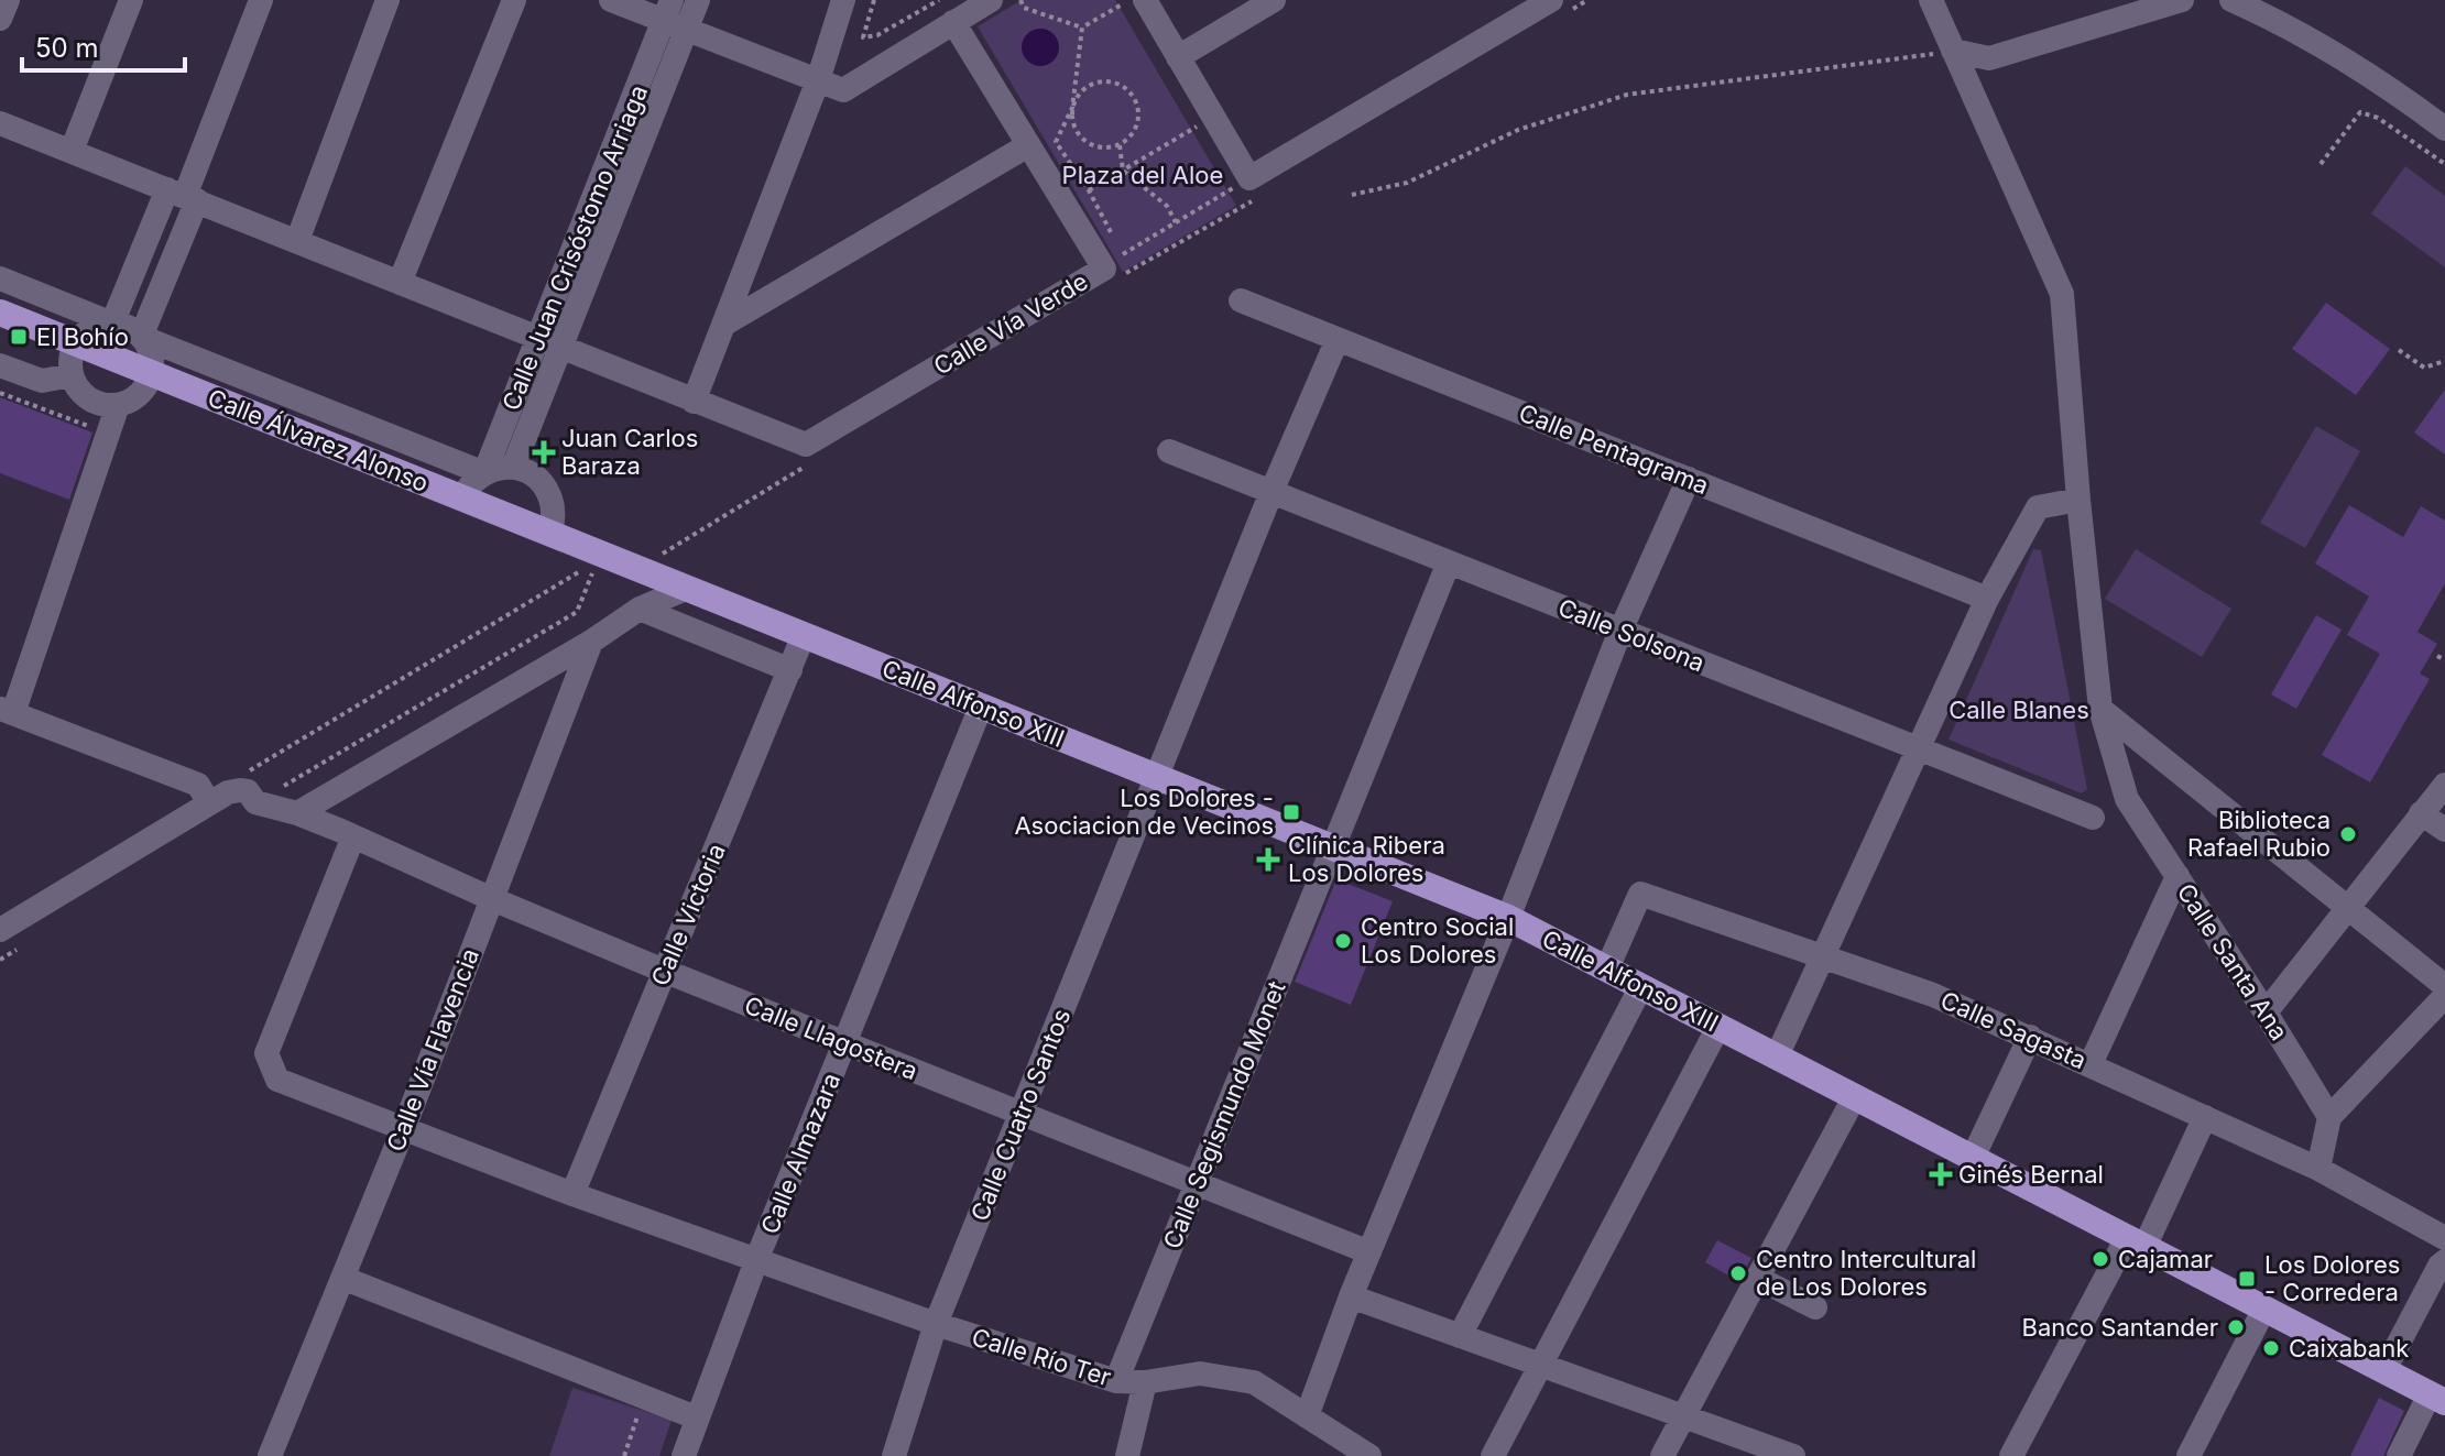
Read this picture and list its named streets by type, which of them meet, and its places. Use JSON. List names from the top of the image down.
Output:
{
  "streets": {
    "main road": ["Calle Álvarez Alonso", "Calle Alfonso XIII"],
    "street": [
      "Calle Juan Crisóstomo Arriaga",
      "Calle Vía Verde",
      "Calle Pentagrama",
      "Calle Solsona",
      "Calle Victoria",
      "Calle Santa Ana",
      "Calle Sagasta",
      "Calle Llagostera",
      "Calle Vía Flavencia",
      "Calle Cuatro Santos",
      "Calle Segismundo Monet",
      "Calle Almazara",
      "Calle Río Ter"
    ]
  },
  "crossings": [
    ["Calle Juan Crisóstomo Arriaga", "Calle Álvarez Alonso"],
    ["Calle Álvarez Alonso", "Calle Alfonso XIII"],
    ["Calle Pentagrama", "Calle Cuatro Santos"],
    ["Calle Solsona", "Calle Cuatro Santos"],
    ["Calle Solsona", "Calle Segismundo Monet"],
    ["Calle Alfonso XIII", "Calle Victoria"],
    ["Calle Alfonso XIII", "Calle Sagasta"],
    ["Calle Alfonso XIII", "Calle Cuatro Santos"],
    ["Calle Alfonso XIII", "Calle Segismundo Monet"],
    ["Calle Alfonso XIII", "Calle Almazara"],
    ["Calle Victoria", "Calle Llagostera"],
    ["Calle Victoria", "Calle Río Ter"],
    ["Calle Llagostera", "Calle Vía Flavencia"],
    ["Calle Llagostera", "Calle Cuatro Santos"],
    ["Calle Llagostera", "Calle Segismundo Monet"],
    ["Calle Llagostera", "Calle Almazara"],
    ["Calle Llagostera", "Calle Río Ter"],
    ["Calle Vía Flavencia", "Calle Río Ter"],
    ["Calle Cuatro Santos", "Calle Río Ter"],
    ["Calle Segismundo Monet", "Calle Río Ter"],
    ["Calle Almazara", "Calle Río Ter"]
  ],
  "parks": ["Plaza del Aloe", "Calle Blanes"],
  "places": {
    "transit": ["El Bohío", "Los Dolores - Asociacion de Vecinos", "Los Dolores - Corredera"],
    "health": ["Juan Carlos Baraza", "Clínica Ribera Los Dolores", "Ginés Bernal"],
    "other": [
      "Biblioteca Rafael Rubio",
      "Centro Social Los Dolores",
      "Cajamar",
      "Centro Intercultural de Los Dolores",
      "Banco Santander",
      "Caixabank"
    ]
  },
  "scale_bar": "50 m"
}
